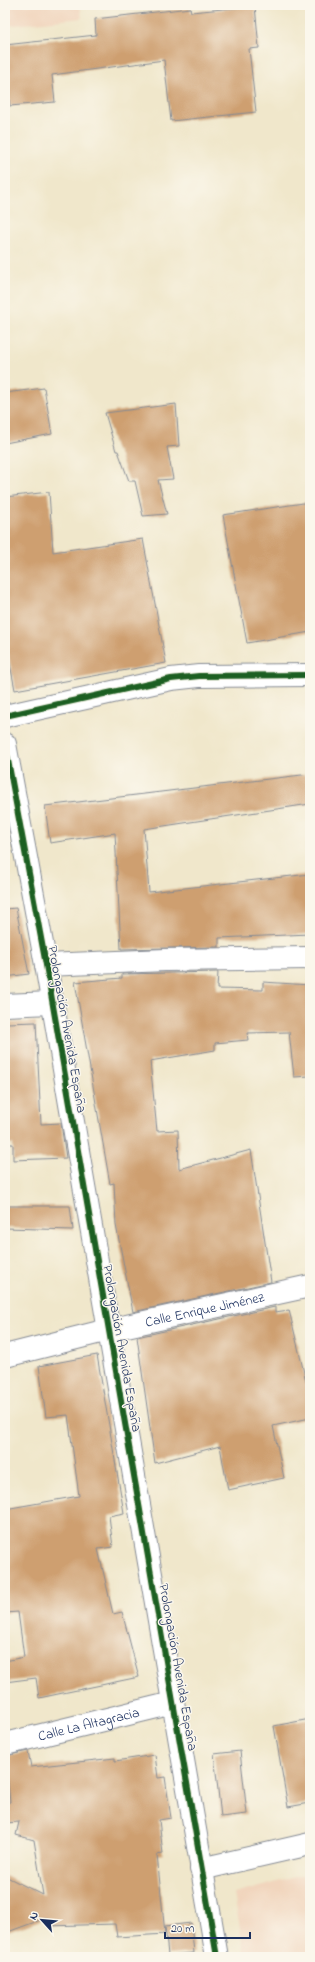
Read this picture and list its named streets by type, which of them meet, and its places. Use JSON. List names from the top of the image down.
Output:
{
  "streets": {
    "street": ["Prolongación Avenida España", "Calle Enrique Jiménez", "Calle La Altagracia"]
  },
  "crossings": [
    ["Prolongación Avenida España", "Calle Enrique Jiménez"],
    ["Prolongación Avenida España", "Calle La Altagracia"]
  ],
  "scale_bar": "20 m",
  "north": "top left"
}
